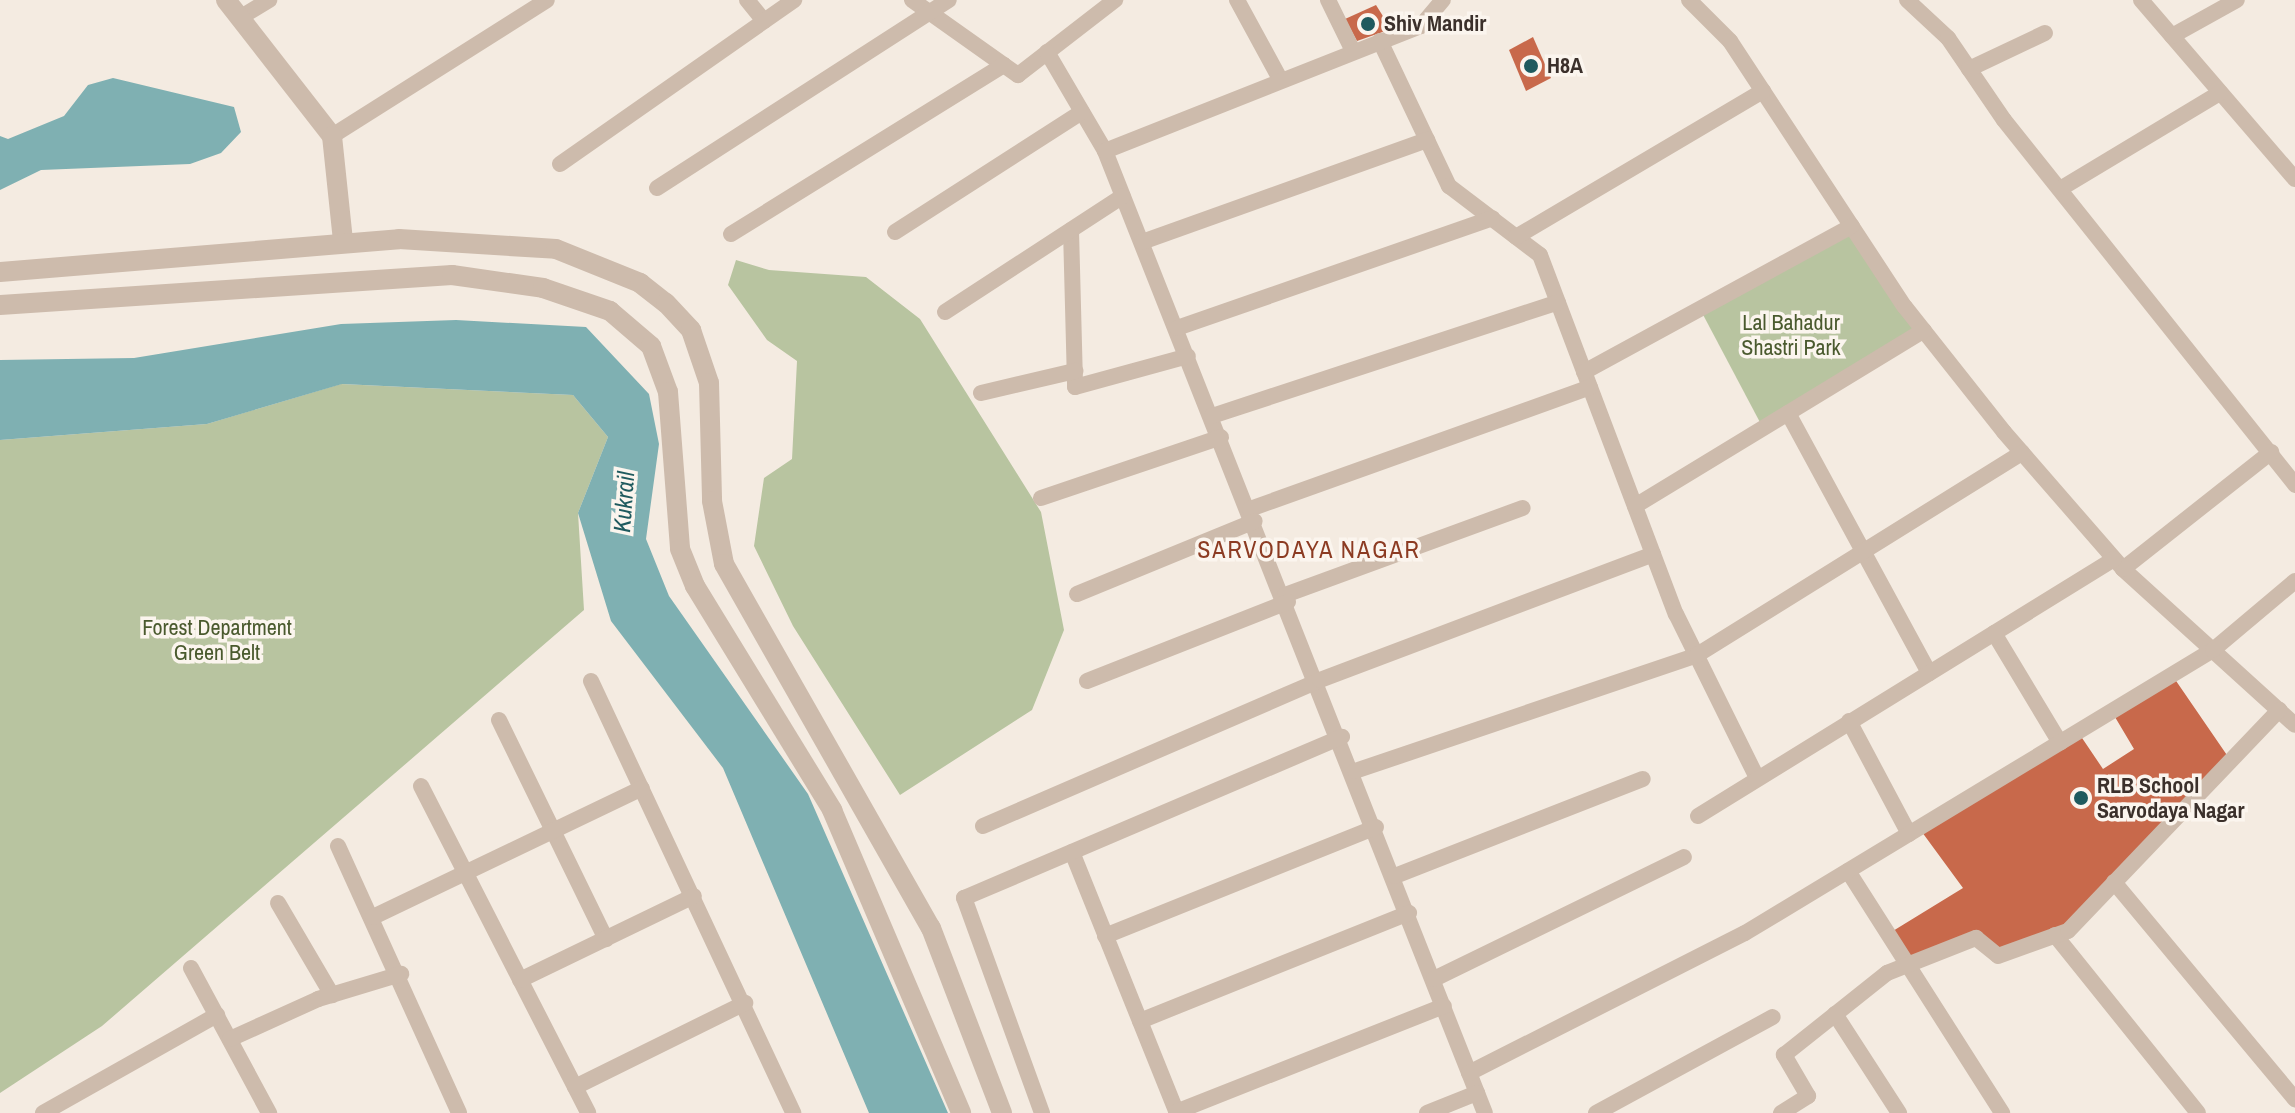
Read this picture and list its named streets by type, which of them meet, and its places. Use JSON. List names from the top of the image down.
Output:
{
  "districts": ["SARVODAYA NAGAR"],
  "water": ["Kukrail"],
  "parks": ["Lal Bahadur Shastri Park", "Forest Department Green Belt"],
  "places": ["Shiv Mandir", "H8A", "RLB School Sarvodaya Nagar"]
}
